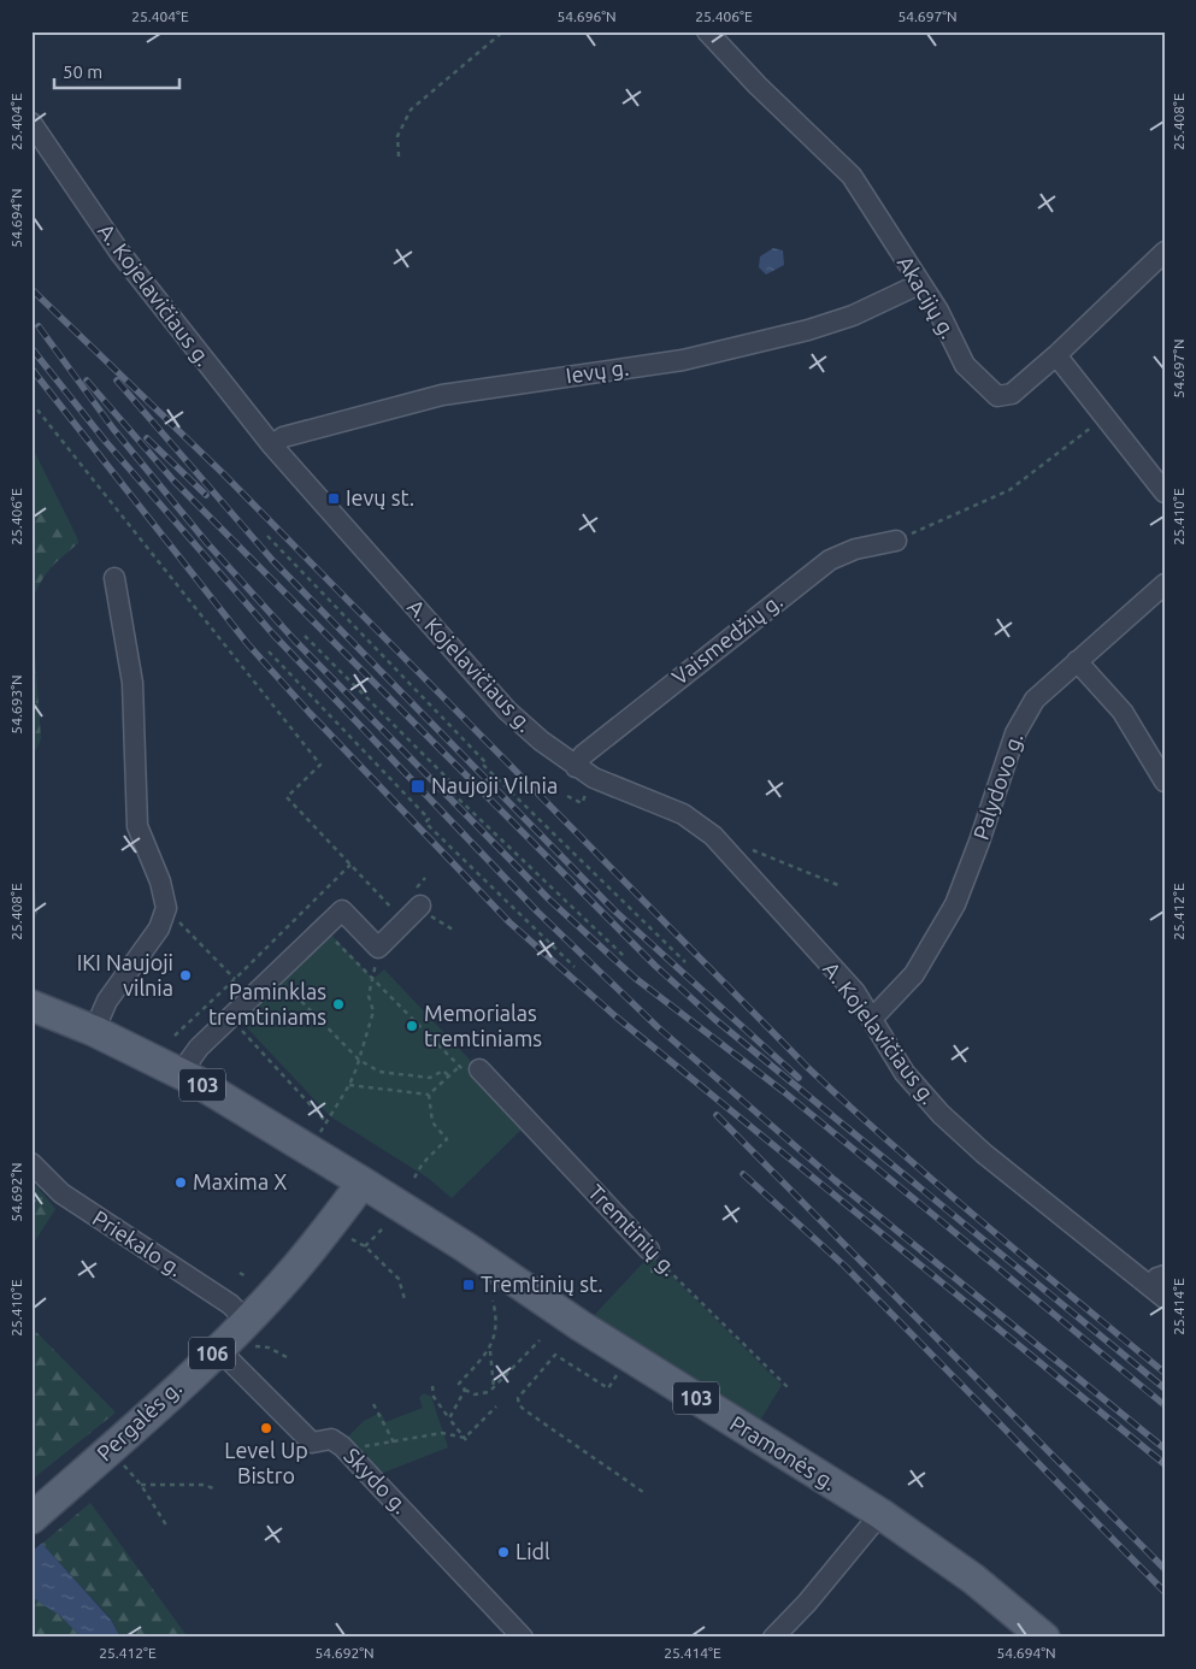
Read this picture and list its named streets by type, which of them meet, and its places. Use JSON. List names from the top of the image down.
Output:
{
  "streets": {
    "main road": [
      "103",
      "106",
      "Pergalės g.",
      "Pramonės g."
    ],
    "street": [
      "A. Kojelavičiaus g.",
      "Akacijų g.",
      "Ievų g.",
      "Vaismedžių g.",
      "Palydovo g.",
      "Tremtinių g.",
      "Priekalo g.",
      "Skydo g."
    ]
  },
  "crossings": [
    ["A. Kojelavičiaus g.", "Ievų g."],
    ["A. Kojelavičiaus g.", "Vaismedžių g."],
    ["A. Kojelavičiaus g.", "Palydovo g."],
    ["Akacijų g.", "Ievų g."],
    ["103", "Pergalės g."],
    ["103", "Pramonės g."],
    ["Priekalo g.", "Pergalės g."],
    ["Pergalės g.", "Pramonės g."],
    ["Pergalės g.", "Skydo g."]
  ],
  "places": {
    "transit": ["Ievų st.", "Naujoji Vilnia", "Tremtinių st."],
    "other": [
      "IKI Naujoji vilnia",
      "Paminklas tremtiniams",
      "Memorialas tremtiniams",
      "Maxima X",
      "Level Up Bistro",
      "Lidl"
    ]
  },
  "scale_bar": "50 m",
  "coordinates": [
    "25.404°E",
    "54.696°N",
    "25.406°E",
    "54.697°N",
    "25.408°E",
    "54.694°N",
    "25.410°E",
    "54.693°N",
    "25.412°E",
    "54.692°N",
    "25.414°E"
  ]
}
